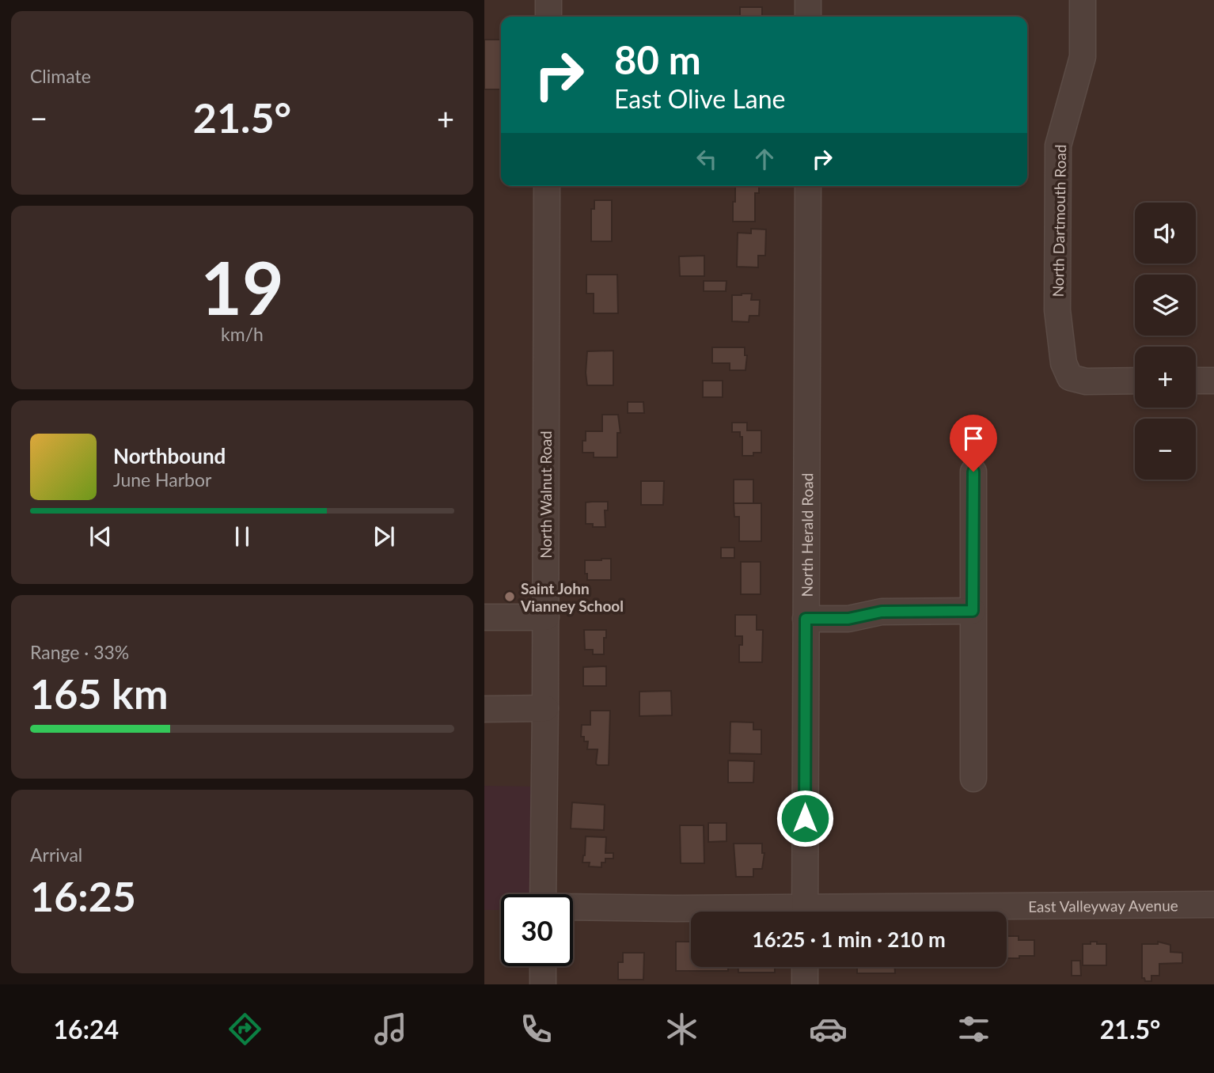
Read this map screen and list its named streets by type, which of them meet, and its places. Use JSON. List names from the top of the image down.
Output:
{
  "streets": {
    "street": [
      "North Dartmouth Road",
      "North Walnut Road",
      "North Herald Road",
      "East Valleyway Avenue"
    ]
  },
  "places": ["Saint John Vianney School"],
  "page": {
    "tile": [
      "Climate",
      ["19", "km/h"],
      ["Range · 33%", "165 km"],
      ["Arrival", "16:25"]
    ],
    "turn": ["80 m", "East Olive Lane"],
    "heat": ["−", "21.5°", "+"],
    "map_buttons": ["+", "−"],
    "song": ["Northbound", "June Harbor"],
    "limit": "30",
    "trip": "16:25 · 1 min · 210 m",
    "tabs": ["16:24", "21.5°"]
  }
}
